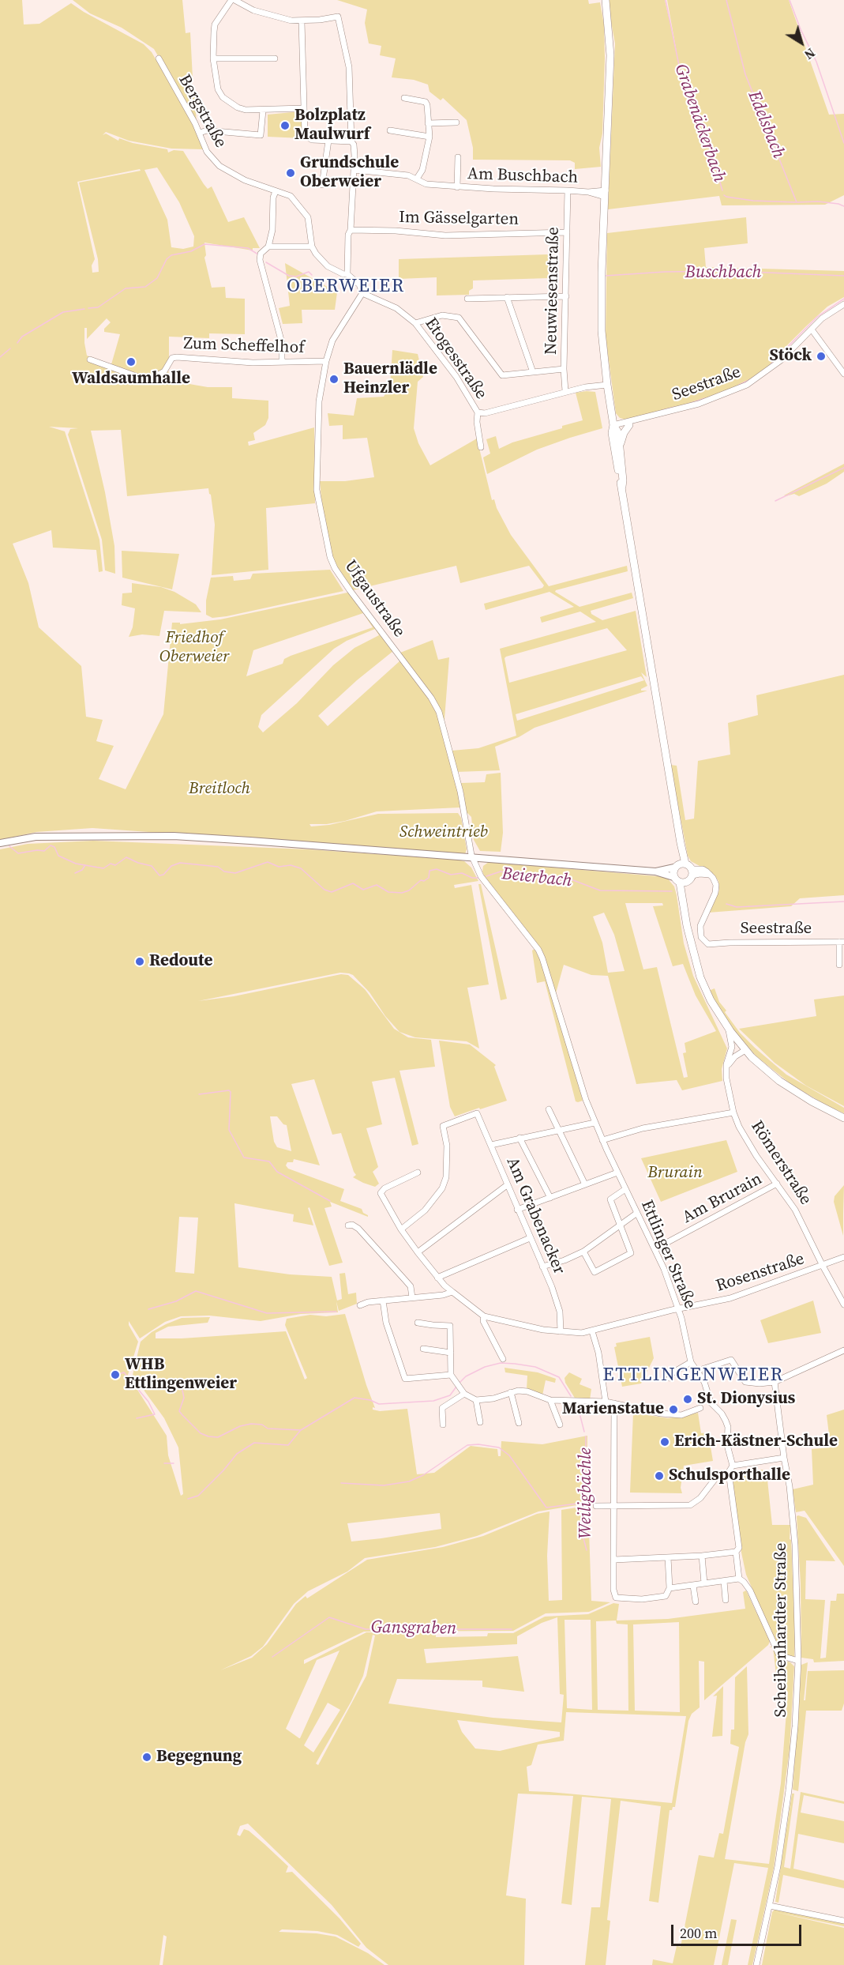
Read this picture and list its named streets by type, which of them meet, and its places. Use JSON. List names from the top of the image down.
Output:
{
  "streets": {
    "main road": ["Römerstraße"],
    "street": [
      "Bergstraße",
      "Am Buschbach",
      "Im Gässelgarten",
      "Neuwiesenstraße",
      "Zum Scheffelhof",
      "Etogesstraße",
      "Seestraße",
      "Ufgaustraße",
      "Am Brurain",
      "Am Grabenacker",
      "Ettlinger Straße",
      "Rosenstraße",
      "Scheibenhardter Straße"
    ]
  },
  "crossings": [
    ["Am Buschbach", "Neuwiesenstraße"],
    ["Im Gässelgarten", "Neuwiesenstraße"],
    ["Neuwiesenstraße", "Etogesstraße"],
    ["Zum Scheffelhof", "Ufgaustraße"],
    ["Etogesstraße", "Ufgaustraße"],
    ["Ufgaustraße", "Ettlinger Straße"],
    ["Römerstraße", "Am Brurain"],
    ["Römerstraße", "Rosenstraße"],
    ["Am Brurain", "Ettlinger Straße"],
    ["Am Grabenacker", "Rosenstraße"],
    ["Ettlinger Straße", "Rosenstraße"]
  ],
  "districts": ["OBERWEIER", "ETTLINGENWEIER"],
  "water": [
    "Grabenäckerbach",
    "Edelsbach",
    "Buschbach",
    "Beierbach",
    "Weiligbächle",
    "Gansgraben"
  ],
  "parks": [
    "Friedhof Oberweier",
    "Breitloch",
    "Schweintrieb",
    "Brurain"
  ],
  "places": [
    "Bolzplatz Maulwurf",
    "Grundschule Oberweier",
    "Stöck",
    "Waldsaumhalle",
    "Bauernlädle Heinzler",
    "Redoute",
    "WHB Ettlingenweier",
    "St. Dionysius",
    "Marienstatue",
    "Erich-Kästner-Schule",
    "Schulsporthalle",
    "Begegnung"
  ],
  "scale_bar": "200 m",
  "north": "bottom right"
}
